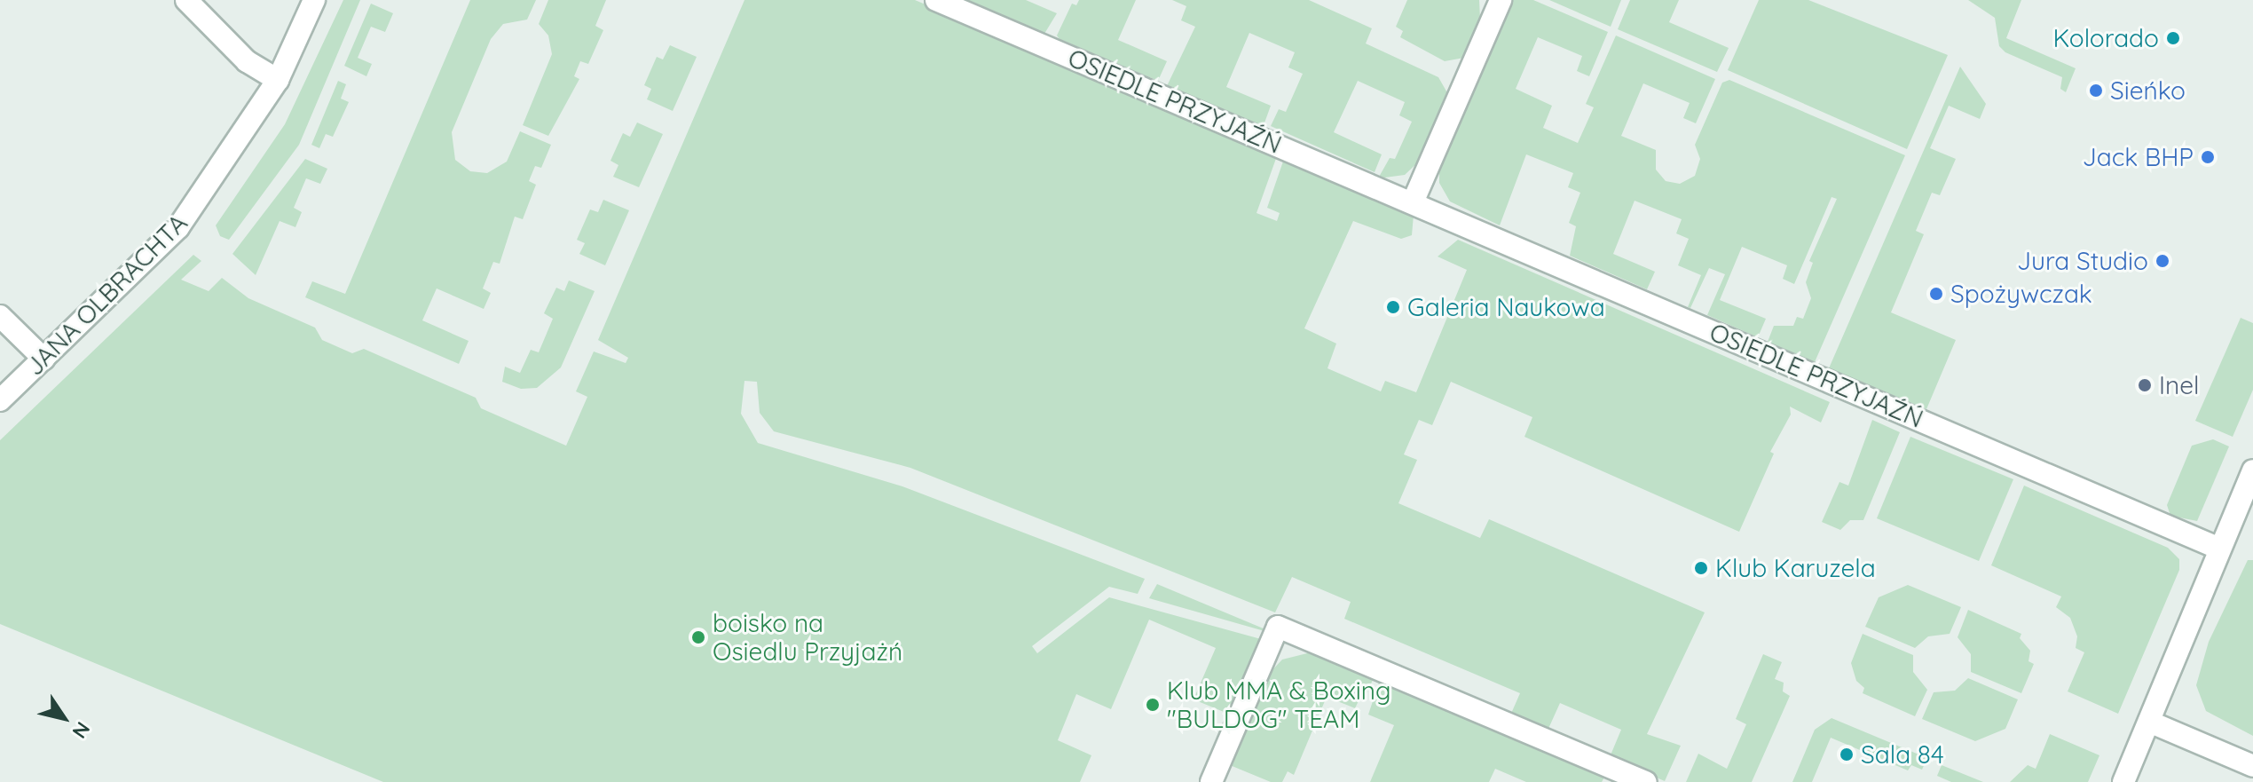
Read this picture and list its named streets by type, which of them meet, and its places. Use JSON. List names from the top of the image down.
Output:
{
  "streets": {
    "street": ["OSIEDLE PRZYJAŹŃ", "JANA OLBRACHTA"]
  },
  "places": [
    "Kolorado",
    "Sieńko",
    "Jack BHP",
    "Jura Studio",
    "Spożywczak",
    "Galeria Naukowa",
    "Inel",
    "Klub Karuzela",
    "boisko na Osiedlu Przyjażń",
    "Klub MMA & Boxing \"BULDOG\" TEAM",
    "Sala 84"
  ],
  "north": "bottom right"
}
